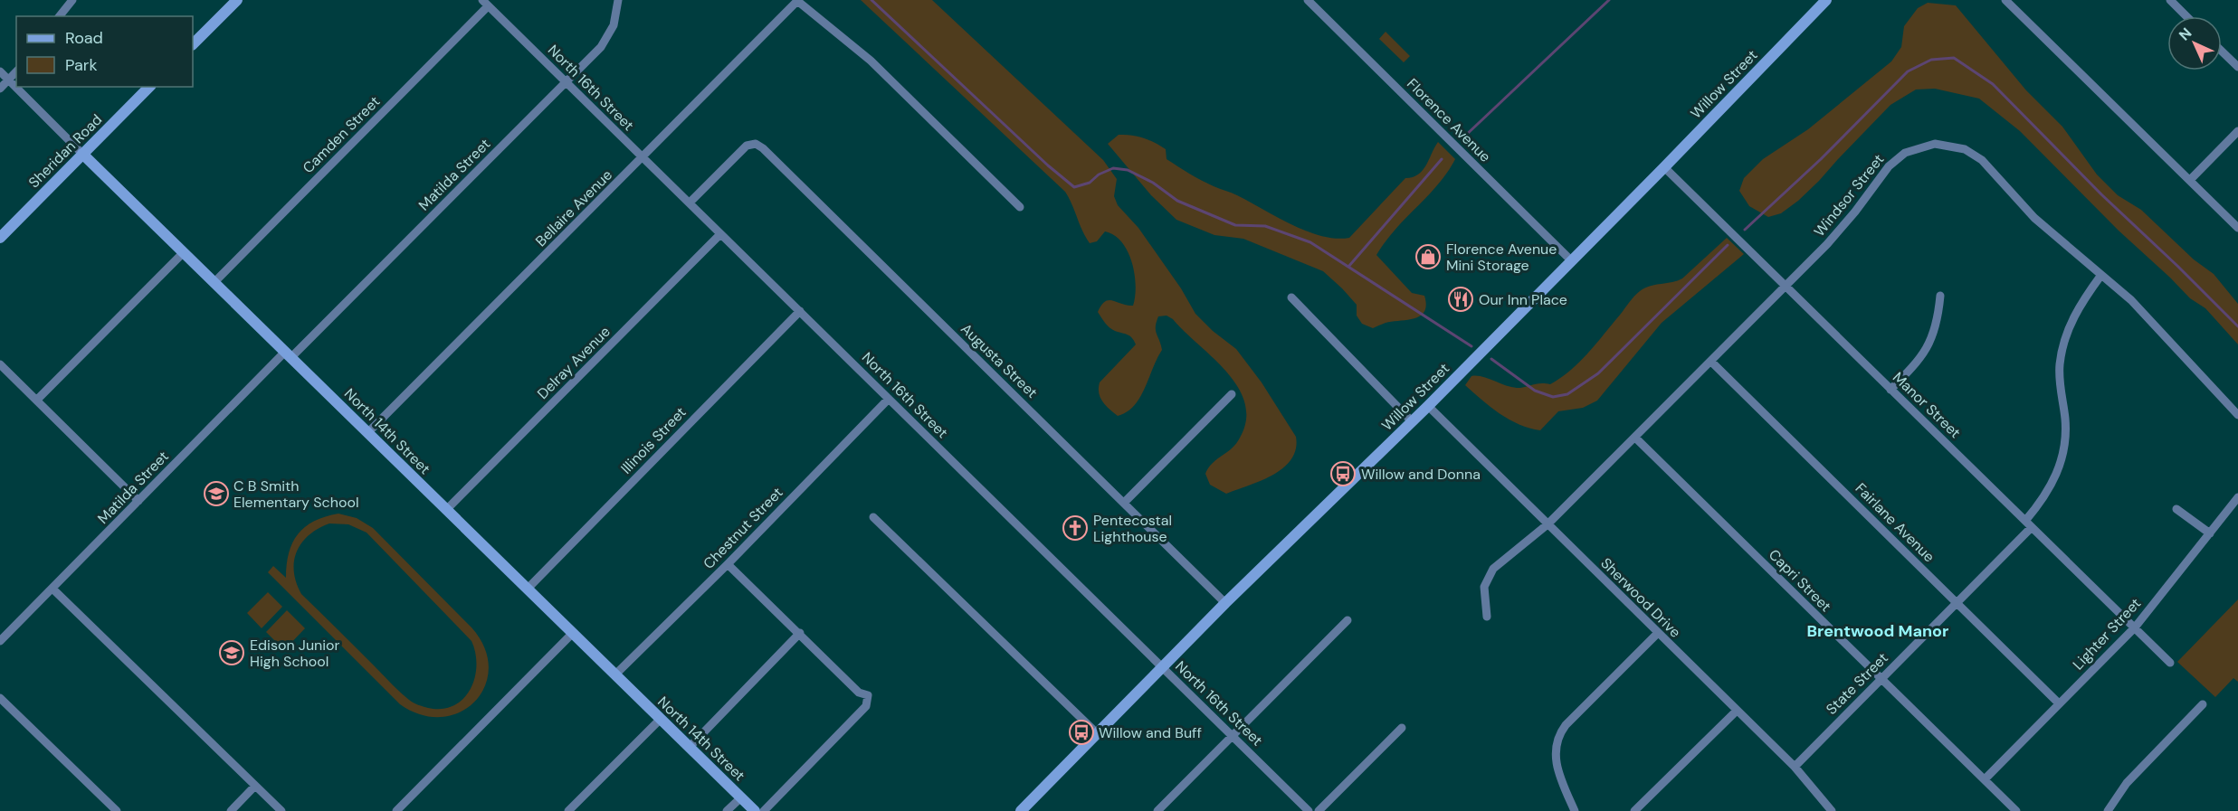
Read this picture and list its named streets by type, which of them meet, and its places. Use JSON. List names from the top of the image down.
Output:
{
  "streets": {
    "main road": ["Willow Street", "Sheridan Road", "North 14th Street"],
    "street": [
      "North 16th Street",
      "Florence Avenue",
      "Camden Street",
      "Matilda Street",
      "Windsor Street",
      "Bellaire Avenue",
      "Augusta Street",
      "Delray Avenue",
      "Manor Street",
      "Illinois Street",
      "Fairlane Avenue",
      "Chestnut Street",
      "Capri Street",
      "Sherwood Drive",
      "Lighter Street",
      "State Street"
    ]
  },
  "crossings": [
    ["Willow Street", "North 16th Street"],
    ["Willow Street", "Florence Avenue"],
    ["Willow Street", "Augusta Street"],
    ["Willow Street", "Manor Street"],
    ["Willow Street", "Sherwood Drive"],
    ["North 16th Street", "Camden Street"],
    ["North 16th Street", "Matilda Street"],
    ["North 16th Street", "Bellaire Avenue"],
    ["North 16th Street", "Augusta Street"],
    ["North 16th Street", "Delray Avenue"],
    ["North 16th Street", "Illinois Street"],
    ["North 16th Street", "Chestnut Street"],
    ["Camden Street", "North 14th Street"],
    ["Sheridan Road", "North 14th Street"],
    ["Matilda Street", "North 14th Street"],
    ["Windsor Street", "Manor Street"],
    ["Windsor Street", "Fairlane Avenue"],
    ["Windsor Street", "Capri Street"],
    ["Windsor Street", "Sherwood Drive"],
    ["Bellaire Avenue", "North 14th Street"],
    ["Delray Avenue", "North 14th Street"],
    ["Manor Street", "Lighter Street"],
    ["Manor Street", "State Street"],
    ["North 14th Street", "Illinois Street"],
    ["North 14th Street", "Chestnut Street"],
    ["Fairlane Avenue", "Lighter Street"],
    ["Fairlane Avenue", "State Street"],
    ["Capri Street", "Lighter Street"],
    ["Capri Street", "State Street"],
    ["Sherwood Drive", "State Street"]
  ],
  "districts": ["Brentwood Manor"],
  "places": {
    "shop": ["Florence Avenue Mini Storage"],
    "restaurant": ["Our Inn Place"],
    "bus stop": ["Willow and Donna", "Willow and Buff"],
    "school or university": ["C B Smith Elementary School", "Edison Junior High School"],
    "church": ["Pentecostal Lighthouse"]
  },
  "legend": ["Road", "Park"],
  "north": "top left"
}
